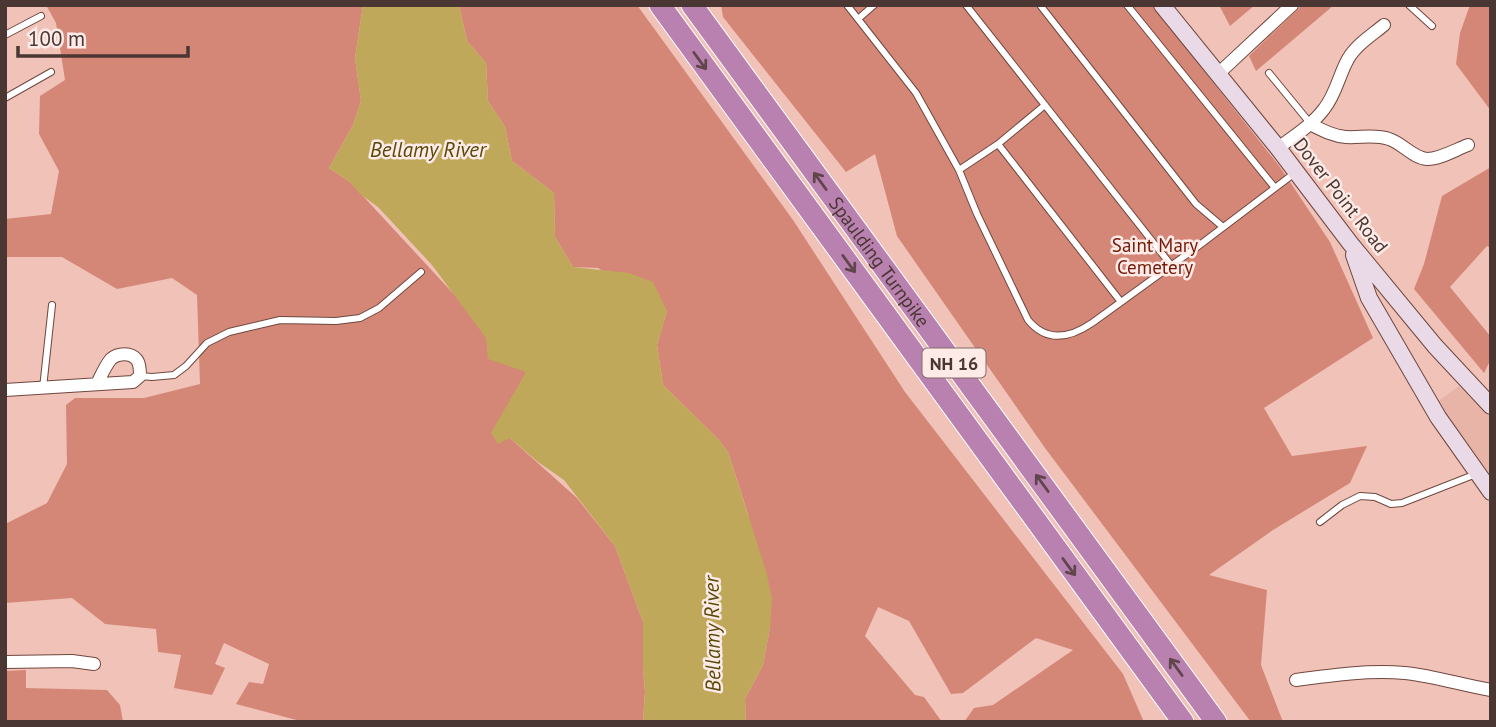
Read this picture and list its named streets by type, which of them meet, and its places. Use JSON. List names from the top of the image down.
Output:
{
  "streets": {
    "highway": ["Spaulding Turnpike", "NH 16"],
    "main road": ["Dover Point Road"]
  },
  "water": ["Bellamy River"],
  "parks": ["Saint Mary Cemetery"],
  "scale_bar": "100 m"
}
